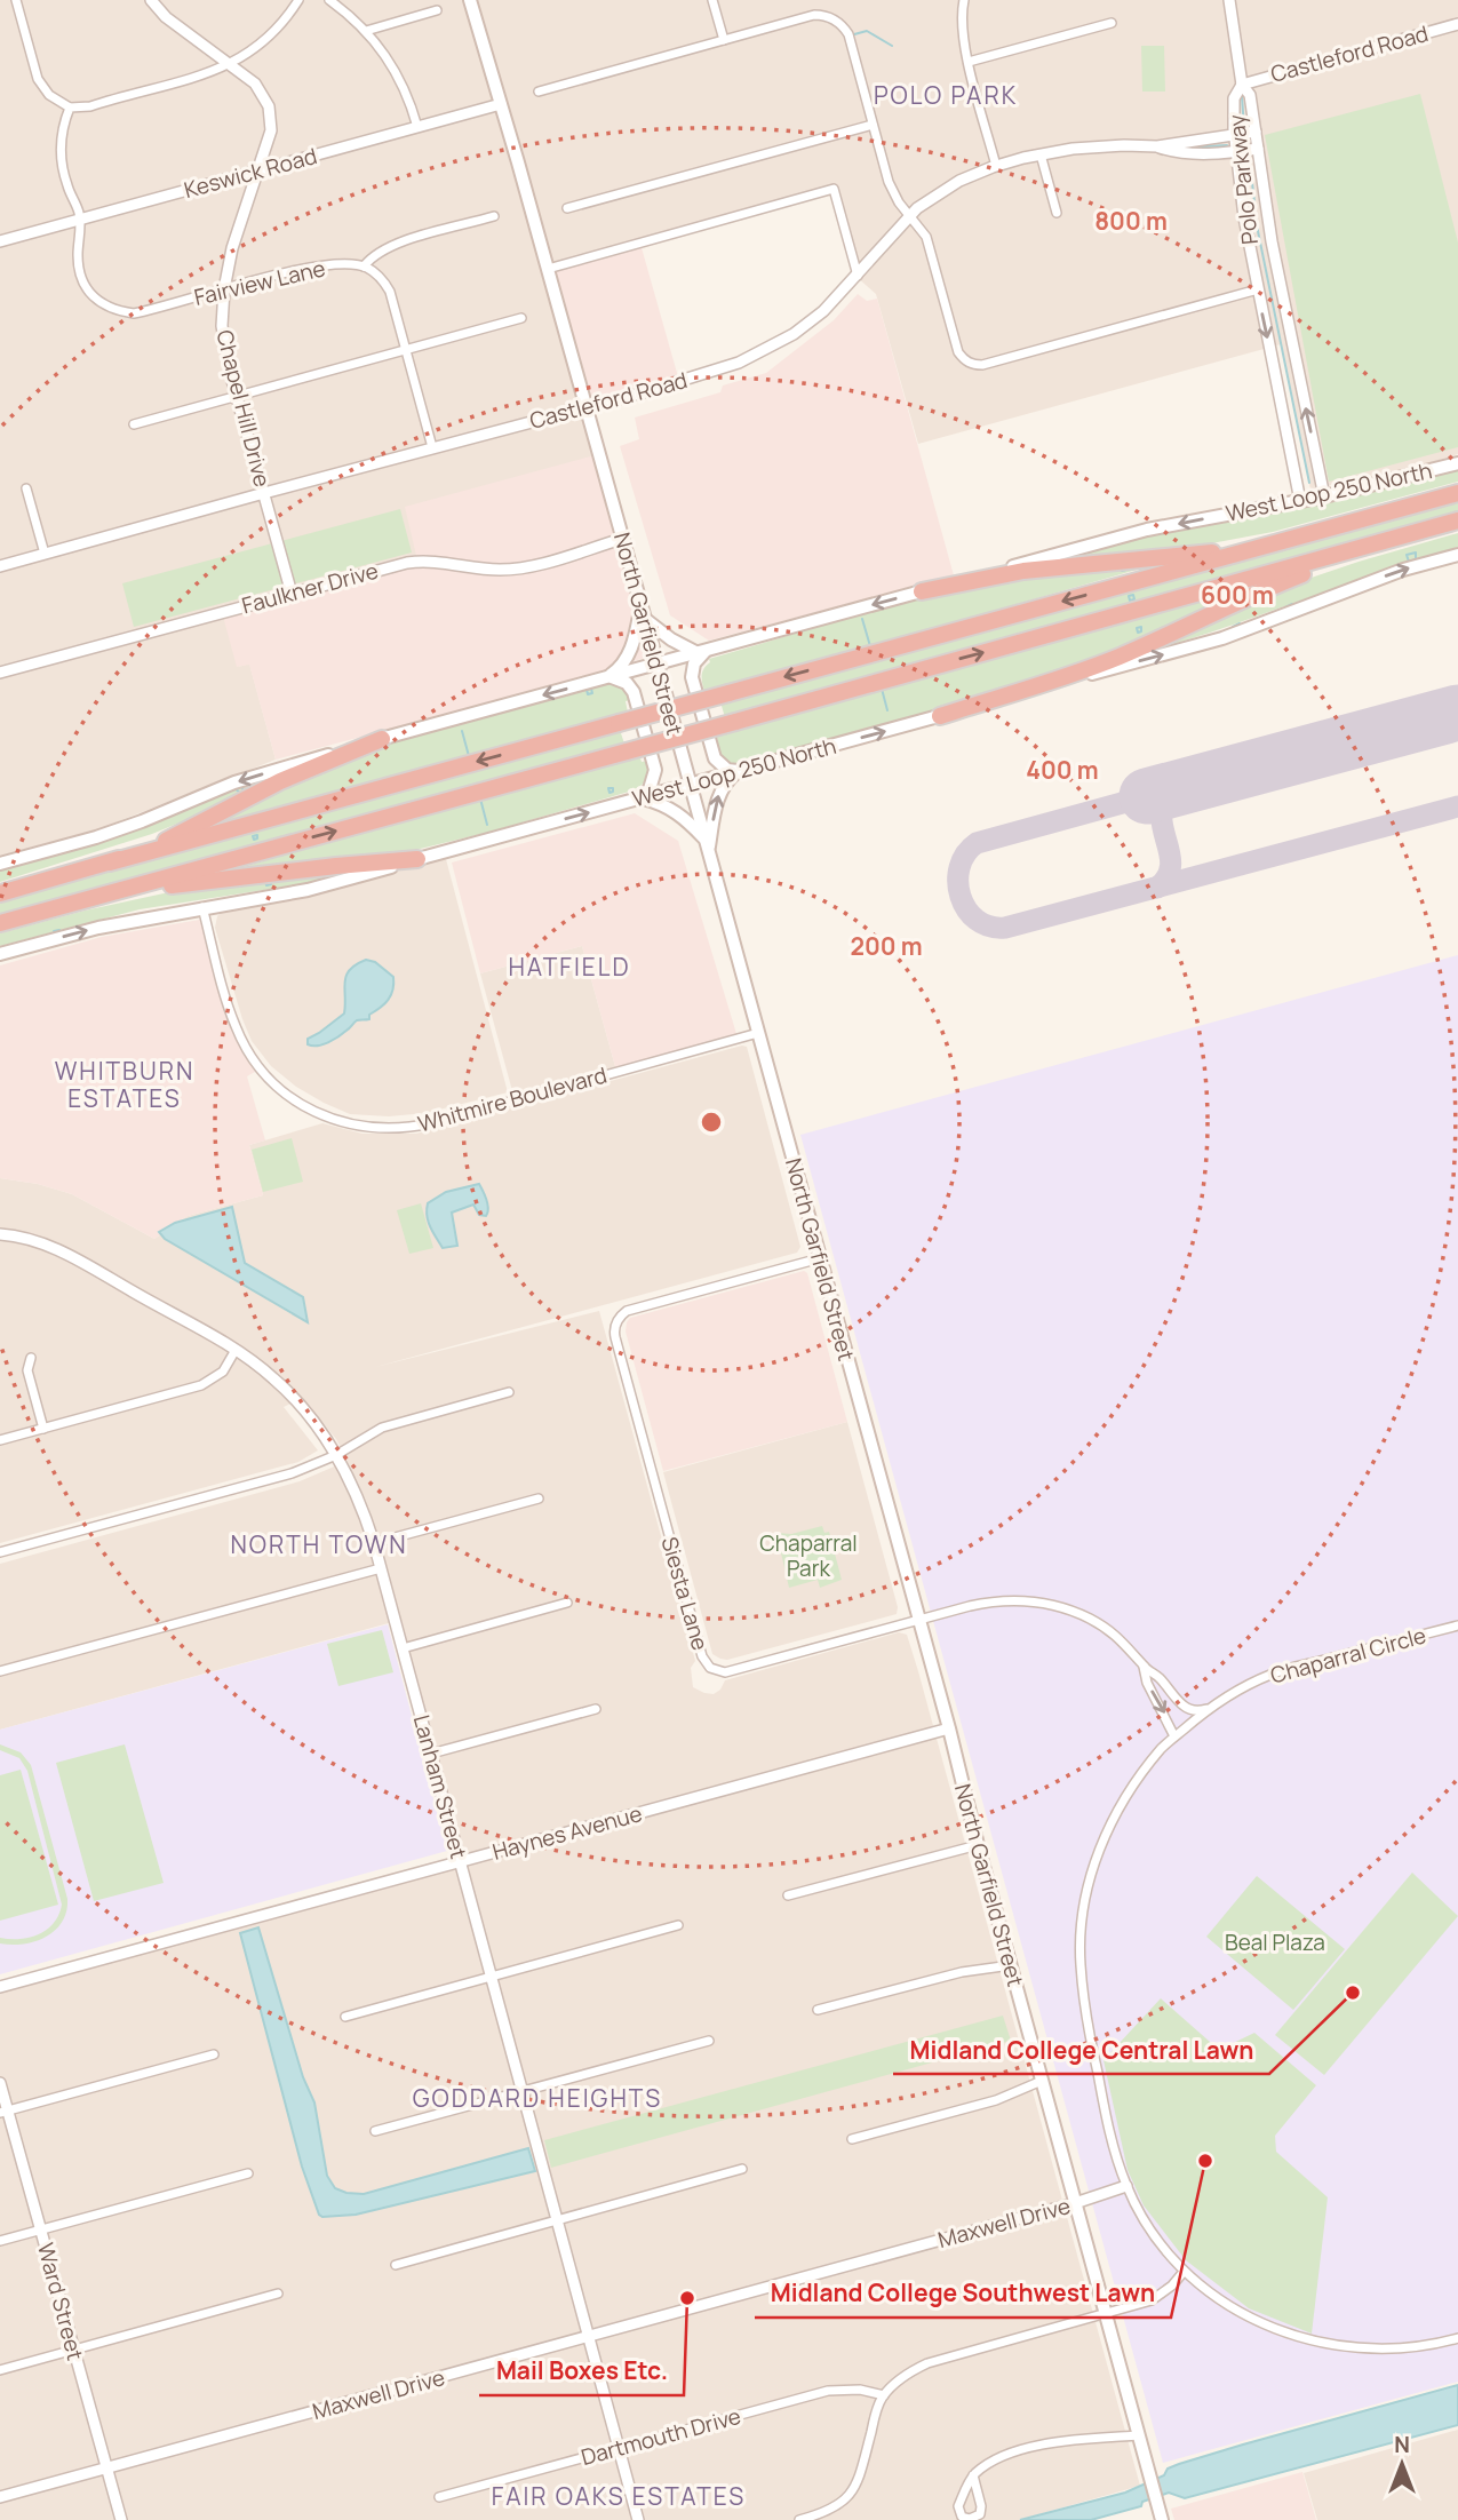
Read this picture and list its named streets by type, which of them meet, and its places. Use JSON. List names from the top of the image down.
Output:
{
  "streets": {
    "main road": ["West Loop 250 North", "North Garfield Street"],
    "street": [
      "Castleford Road",
      "Keswick Road",
      "Polo Parkway",
      "Fairview Lane",
      "Chapel Hill Drive",
      "Faulkner Drive",
      "Whitmire Boulevard",
      "Siesta Lane",
      "Chaparral Circle",
      "Lanham Street",
      "Haynes Avenue",
      "Maxwell Drive",
      "Ward Street",
      "Dartmouth Drive"
    ]
  },
  "crossings": [
    ["Castleford Road", "Polo Parkway"],
    ["Castleford Road", "Chapel Hill Drive"],
    ["Castleford Road", "North Garfield Street"],
    ["Keswick Road", "Fairview Lane"],
    ["Keswick Road", "Chapel Hill Drive"],
    ["Keswick Road", "North Garfield Street"],
    ["Polo Parkway", "West Loop 250 North"],
    ["Fairview Lane", "Chapel Hill Drive"],
    ["Chapel Hill Drive", "Faulkner Drive"],
    ["West Loop 250 North", "North Garfield Street"],
    ["West Loop 250 North", "Whitmire Boulevard"],
    ["Faulkner Drive", "North Garfield Street"],
    ["North Garfield Street", "Whitmire Boulevard"],
    ["North Garfield Street", "Siesta Lane"],
    ["North Garfield Street", "Haynes Avenue"],
    ["North Garfield Street", "Maxwell Drive"],
    ["Siesta Lane", "Chaparral Circle"],
    ["Chaparral Circle", "Maxwell Drive"],
    ["Lanham Street", "Haynes Avenue"],
    ["Lanham Street", "Maxwell Drive"],
    ["Lanham Street", "Dartmouth Drive"],
    ["Maxwell Drive", "Ward Street"]
  ],
  "districts": [
    "POLO PARK",
    "HATFIELD",
    "WHITBURN ESTATES",
    "NORTH TOWN",
    "GODDARD HEIGHTS",
    "FAIR OAKS ESTATES"
  ],
  "parks": ["Chaparral Park", "Beal Plaza"],
  "places": ["Midland College Central Lawn", "Midland College Southwest Lawn", "Mail Boxes Etc."],
  "north": "top",
  "rings": [
    "800 m",
    "600 m",
    "400 m",
    "200 m"
  ]
}
